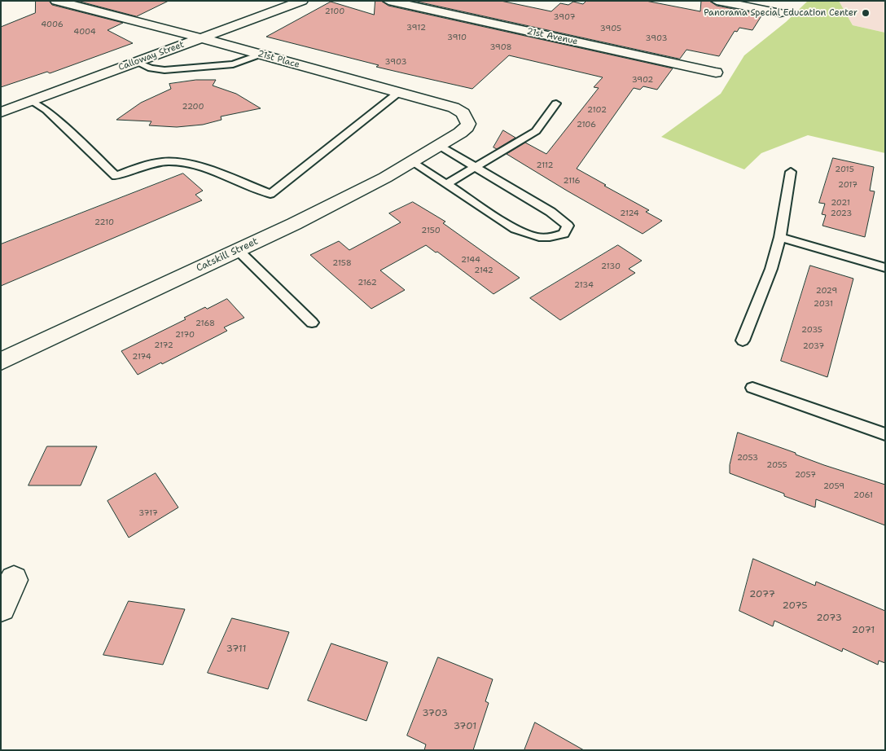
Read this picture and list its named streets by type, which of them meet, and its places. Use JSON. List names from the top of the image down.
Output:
{
  "streets": {
    "street": [
      "21st Avenue",
      "Calloway Street",
      "21st Place",
      "Catskill Street"
    ]
  },
  "crossings": [
    ["Calloway Street", "21st Place"],
    ["21st Place", "Catskill Street"]
  ],
  "places": ["Panorama Special Education Center"],
  "house_numbers": [
    "2100",
    "3907",
    "4006",
    "3912",
    "3905",
    "4004",
    "3910",
    "3903",
    "3908",
    "3903",
    "3902",
    "2200",
    "2102",
    "2106",
    "2112",
    "2015",
    "2116",
    "2017",
    "2021",
    "2124",
    "2023",
    "2210",
    "2150",
    "2144",
    "2158",
    "2130",
    "2142",
    "2162",
    "2134",
    "2029",
    "2031",
    "2168",
    "2035",
    "2170",
    "2172",
    "2037",
    "2174",
    "2053",
    "2055",
    "2057",
    "2059",
    "2061",
    "3717",
    "2077",
    "2075",
    "2073",
    "2071",
    "3711",
    "3703",
    "3701"
  ]
}
